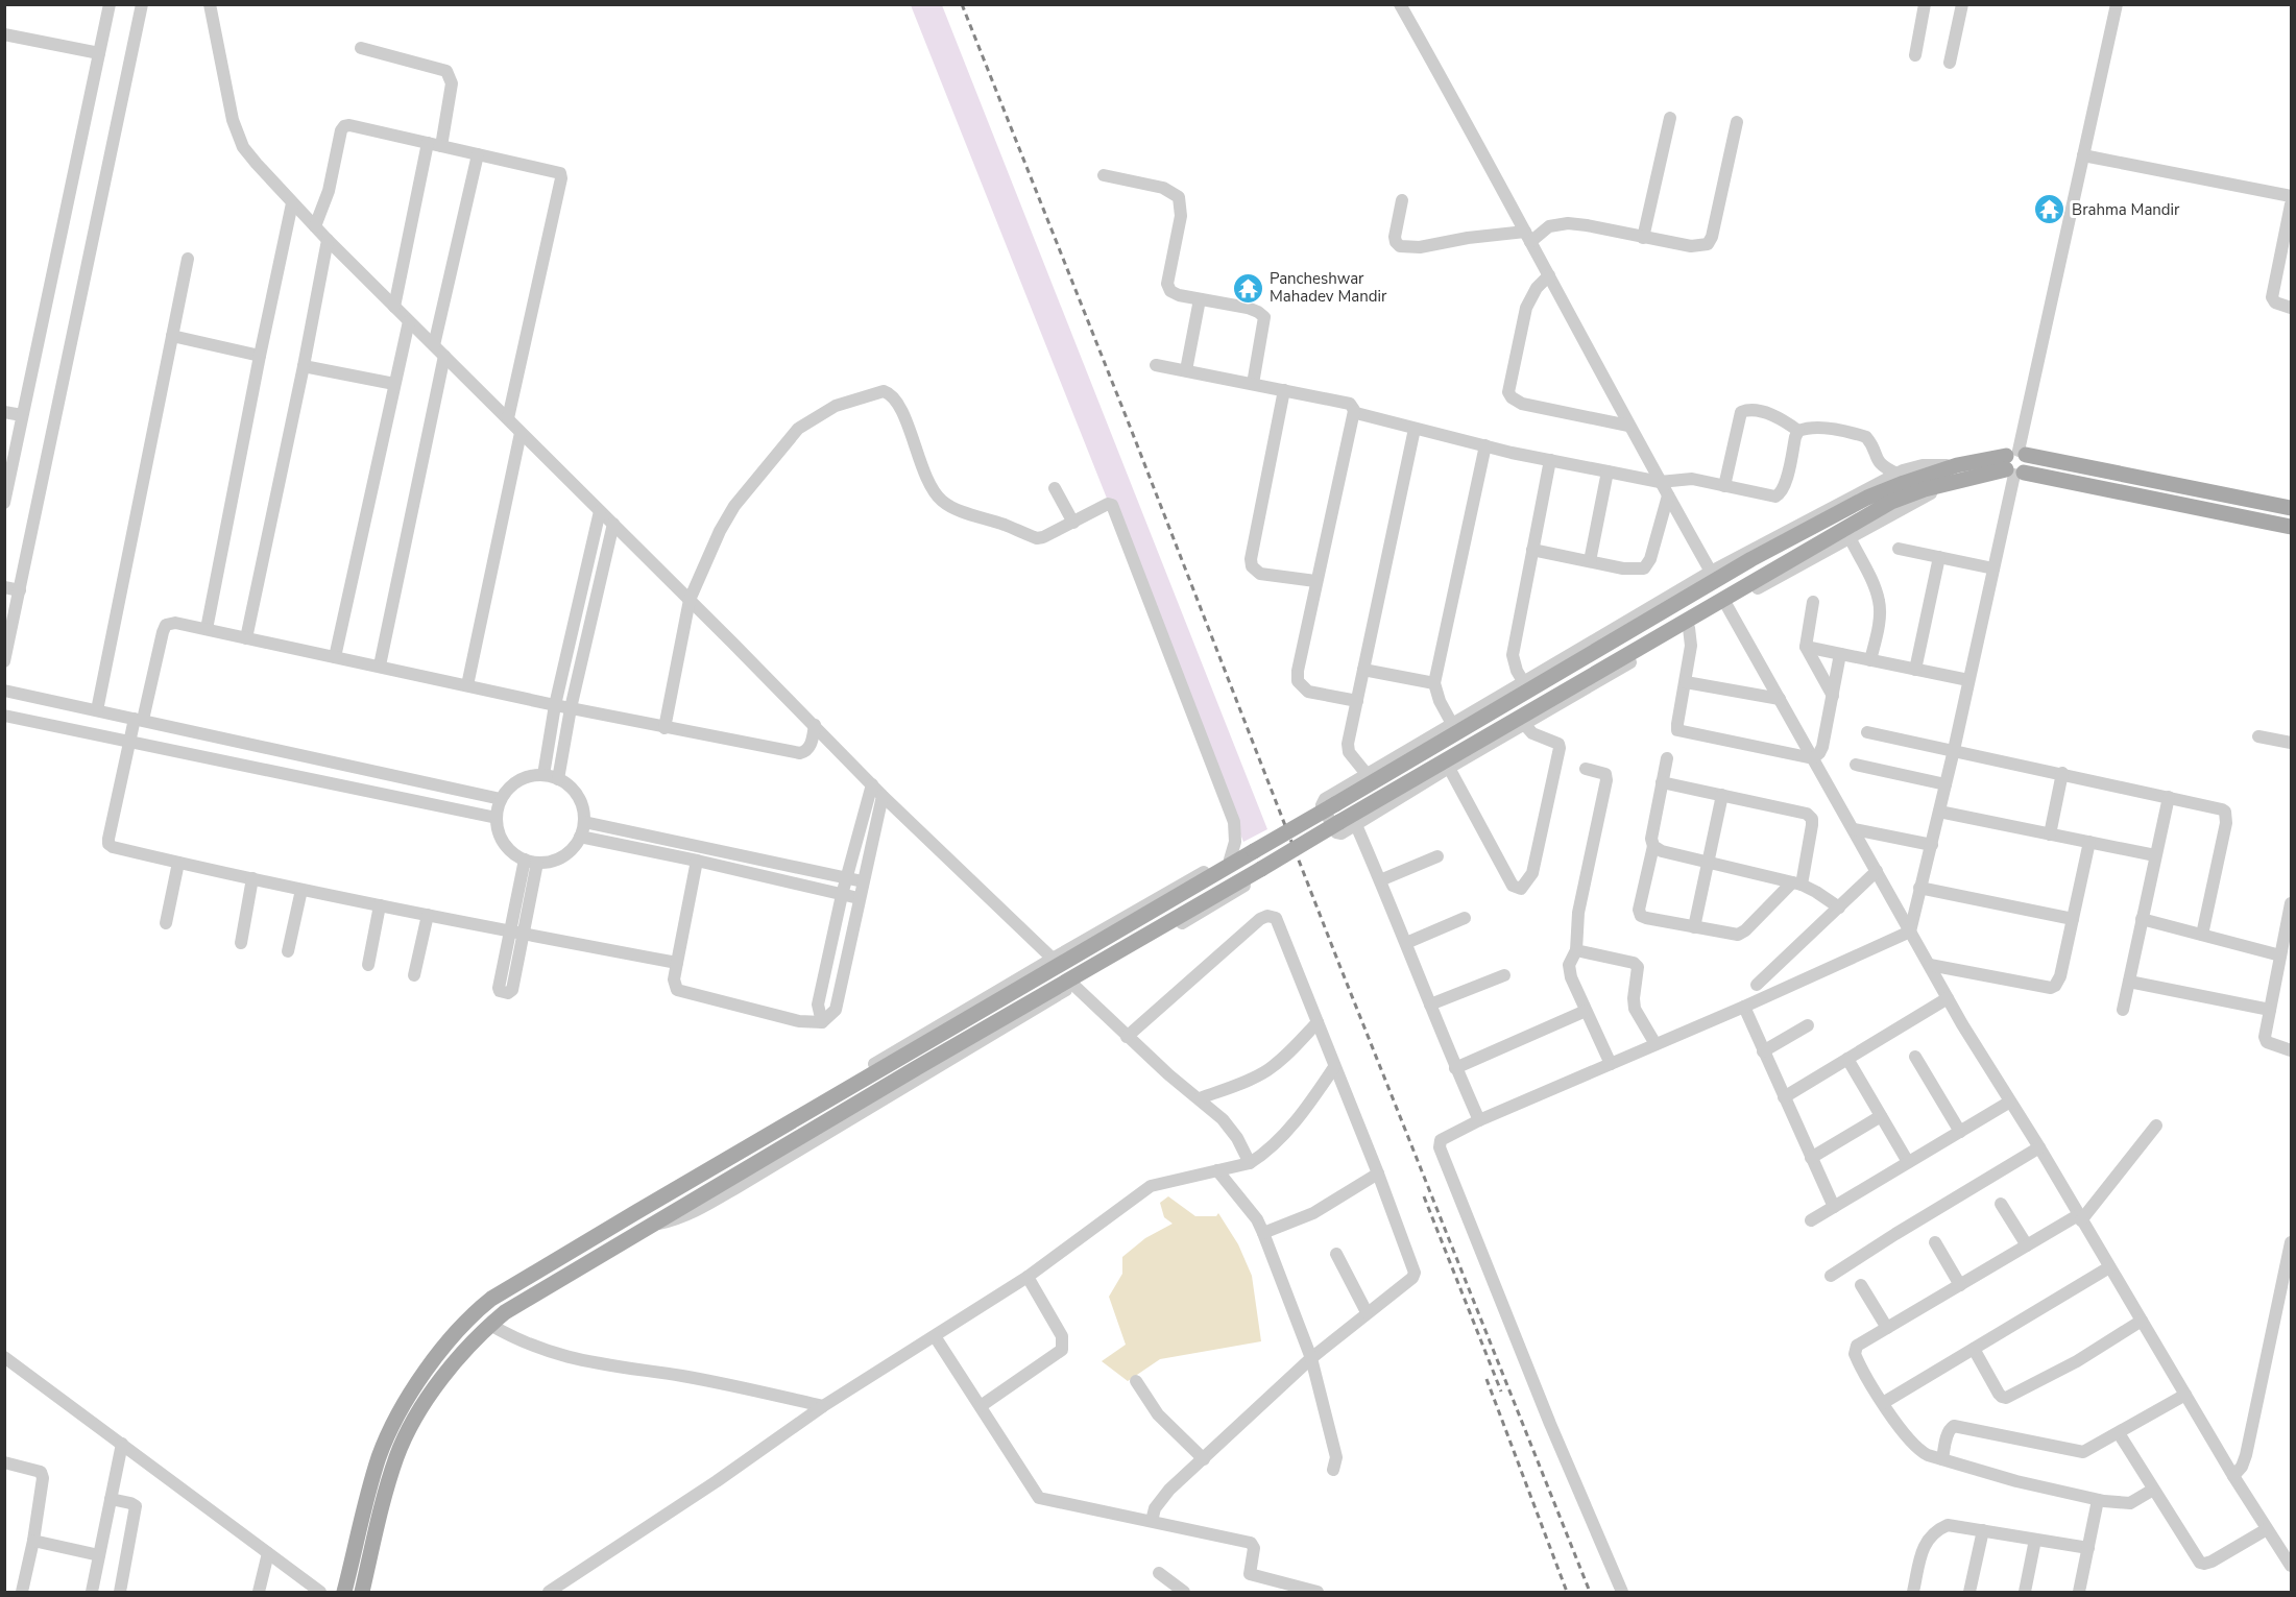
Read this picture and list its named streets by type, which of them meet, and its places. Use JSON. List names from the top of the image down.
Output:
{
  "places": {
    "temple": ["Brahma Mandir", "Pancheshwar Mahadev Mandir"]
  }
}
